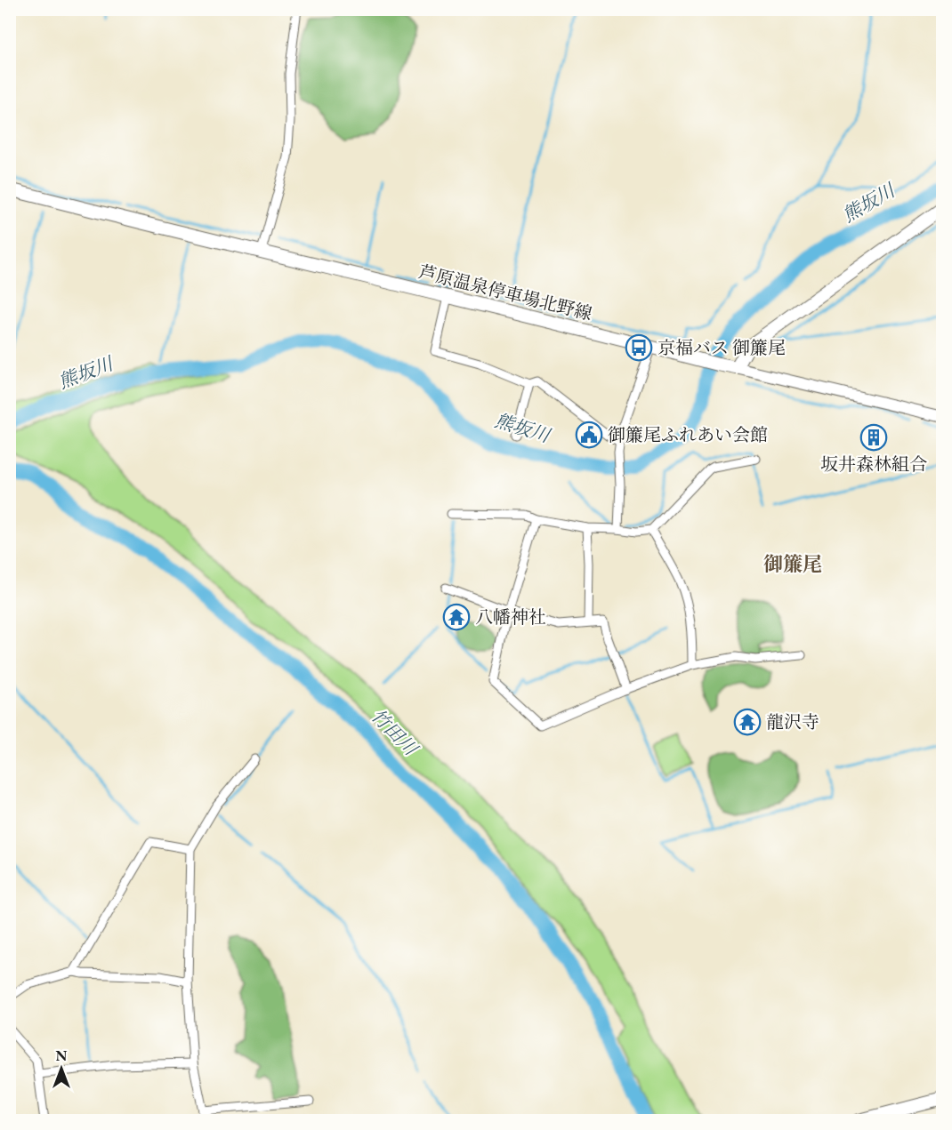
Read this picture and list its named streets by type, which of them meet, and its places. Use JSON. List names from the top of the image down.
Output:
{
  "streets": {
    "main road": ["芦原温泉停車場北野線"]
  },
  "districts": ["御簾尾"],
  "water": ["熊坂川", "竹田川"],
  "places": {
    "bus stop": ["京福バス 御簾尾"],
    "public building": ["御簾尾ふれあい会館"],
    "building": ["坂井森林組合"],
    "temple": ["八幡神社", "龍沢寺"]
  },
  "north": "top"
}
